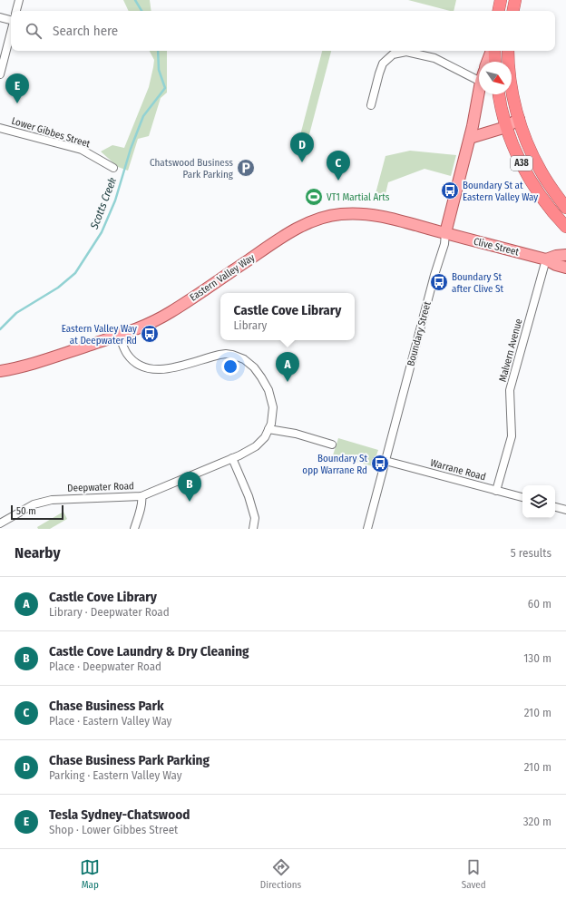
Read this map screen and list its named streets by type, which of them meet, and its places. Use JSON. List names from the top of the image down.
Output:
{
  "streets": {
    "highway": ["A38"],
    "main road": ["Clive Street", "Eastern Valley Way", "Boundary Street"],
    "street": [
      "Lower Gibbes Street",
      "Malvern Avenue",
      "Warrane Road",
      "Deepwater Road"
    ]
  },
  "crossings": [
    ["Clive Street", "Eastern Valley Way"],
    ["Clive Street", "Boundary Street"],
    ["Clive Street", "Malvern Avenue"],
    ["Eastern Valley Way", "Boundary Street"],
    ["Eastern Valley Way", "Deepwater Road"],
    ["Boundary Street", "Warrane Road"],
    ["Malvern Avenue", "Warrane Road"]
  ],
  "water": ["Scotts Creek"],
  "places": {
    "parking": ["Chatswood Business Park Parking"],
    "bus stop": [
      "Boundary St at Eastern Valley Way",
      "Boundary St after Clive St",
      "Eastern Valley Way at Deepwater Rd",
      "Boundary St opp Warrane Rd"
    ],
    "sports": ["VT1 Martial Arts"]
  },
  "scale_bar": "50 m",
  "north": "bottom right",
  "page": {
    "search": "Search here",
    "pins": [
      "E",
      "D",
      "C",
      "A",
      "B"
    ],
    "popup": ["Castle Cove Library", "Library"],
    "scale": "50 m",
    "heading": ["Nearby", "5 results"],
    "list": [
      {
        "mark": "A",
        "name": "Castle Cove Library",
        "note": "Library · Deepwater Road",
        "value": "60 m"
      },
      {
        "mark": "B",
        "name": "Castle Cove Laundry & Dry Cleaning",
        "note": "Place · Deepwater Road",
        "value": "130 m"
      },
      {
        "mark": "C",
        "name": "Chase Business Park",
        "note": "Place · Eastern Valley Way",
        "value": "210 m"
      },
      {
        "mark": "D",
        "name": "Chase Business Park Parking",
        "note": "Parking · Eastern Valley Way",
        "value": "210 m"
      },
      {
        "mark": "E",
        "name": "Tesla Sydney-Chatswood",
        "note": "Shop · Lower Gibbes Street",
        "value": "320 m"
      }
    ],
    "nav": ["Map", "Directions", "Saved"]
  }
}
